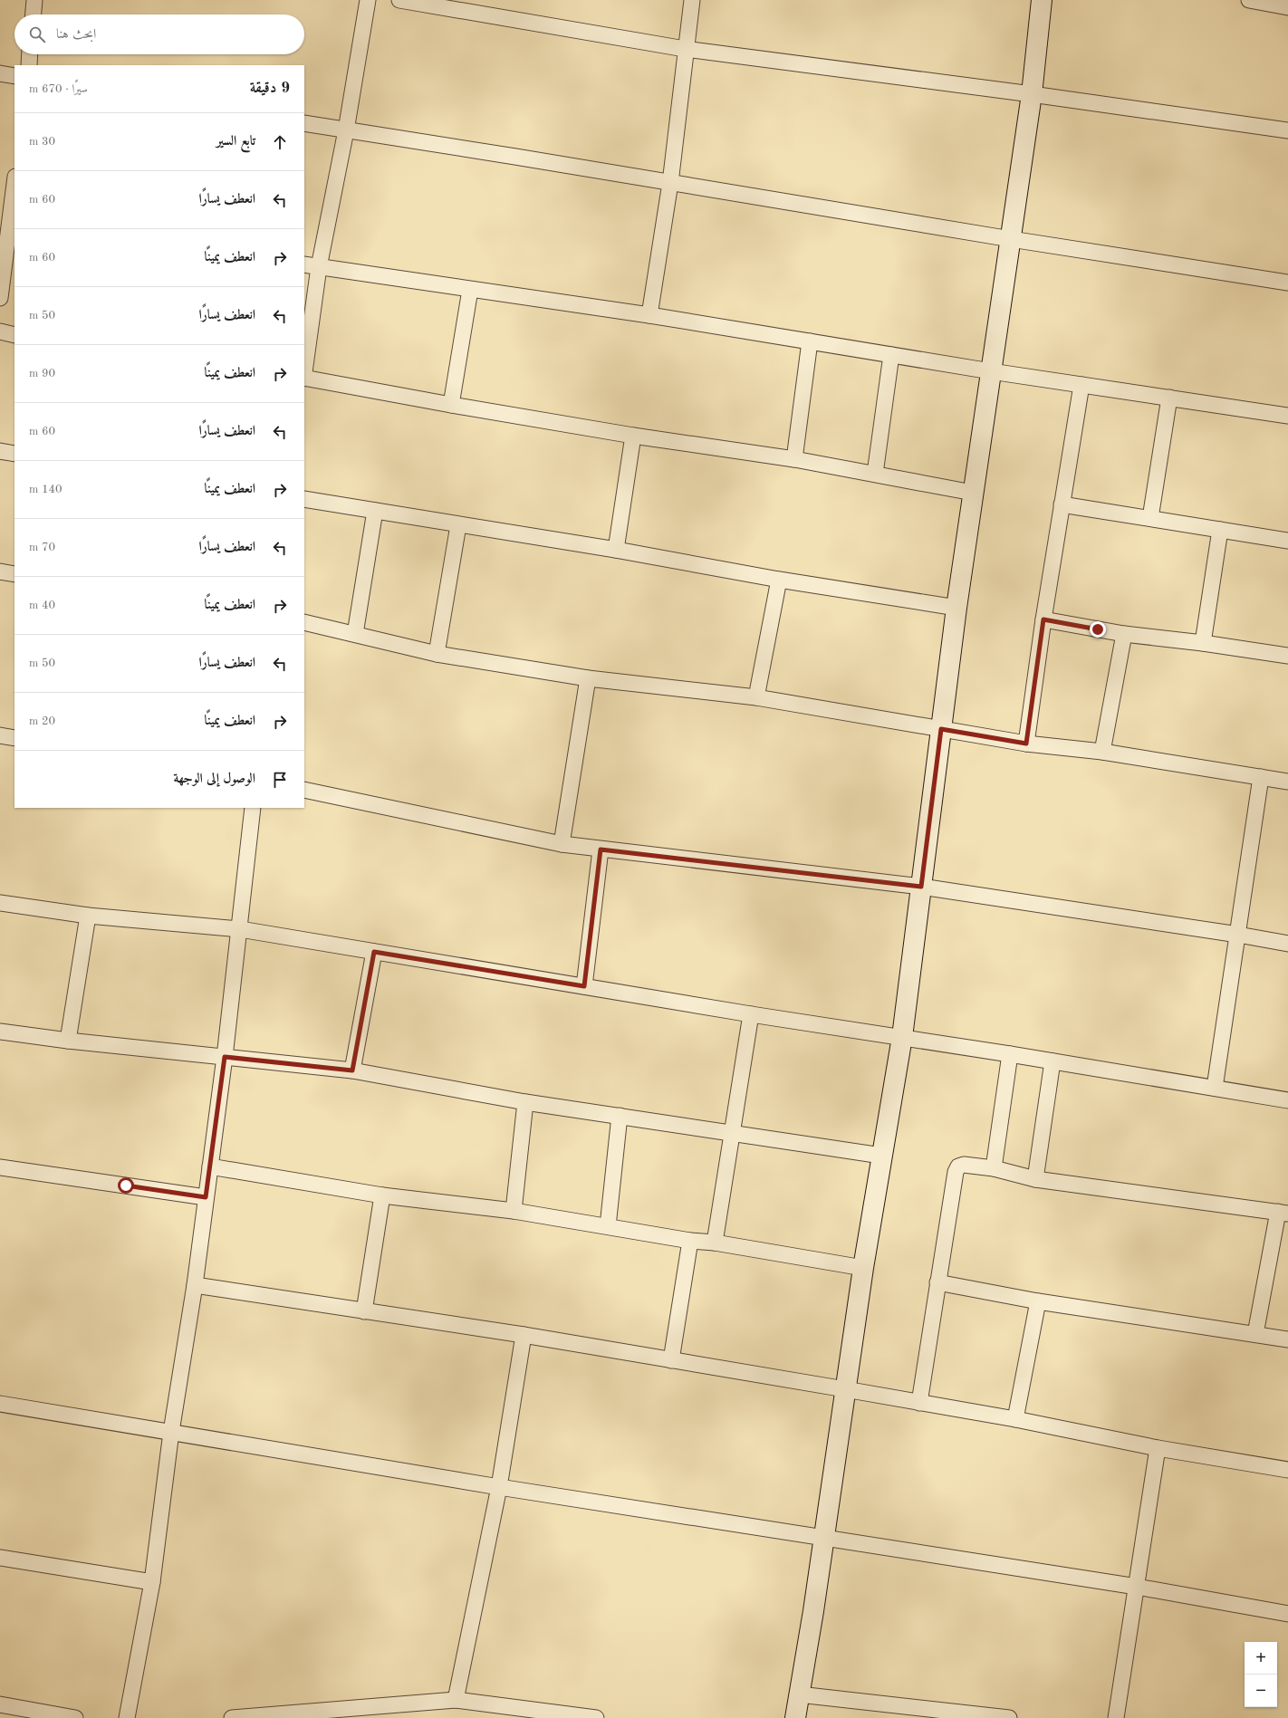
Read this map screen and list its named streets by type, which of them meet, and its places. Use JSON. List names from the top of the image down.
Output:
{
  "page": {
    "search": "ابحث هنا",
    "heading": ["9 دقيقة", "سيرًا · 670 m"],
    "list": [
      ["تابع السير", "30 m"],
      ["انعطف يسارًا", "60 m"],
      ["انعطف يمينًا", "60 m"],
      ["انعطف يسارًا", "50 m"],
      ["انعطف يمينًا", "90 m"],
      ["انعطف يسارًا", "60 m"],
      ["انعطف يمينًا", "140 m"],
      ["انعطف يسارًا", "70 m"],
      ["انعطف يمينًا", "40 m"],
      ["انعطف يسارًا", "50 m"],
      ["انعطف يمينًا", "20 m"],
      "الوصول إلى الوجهة"
    ],
    "map_buttons": ["+", "−"]
  }
}
